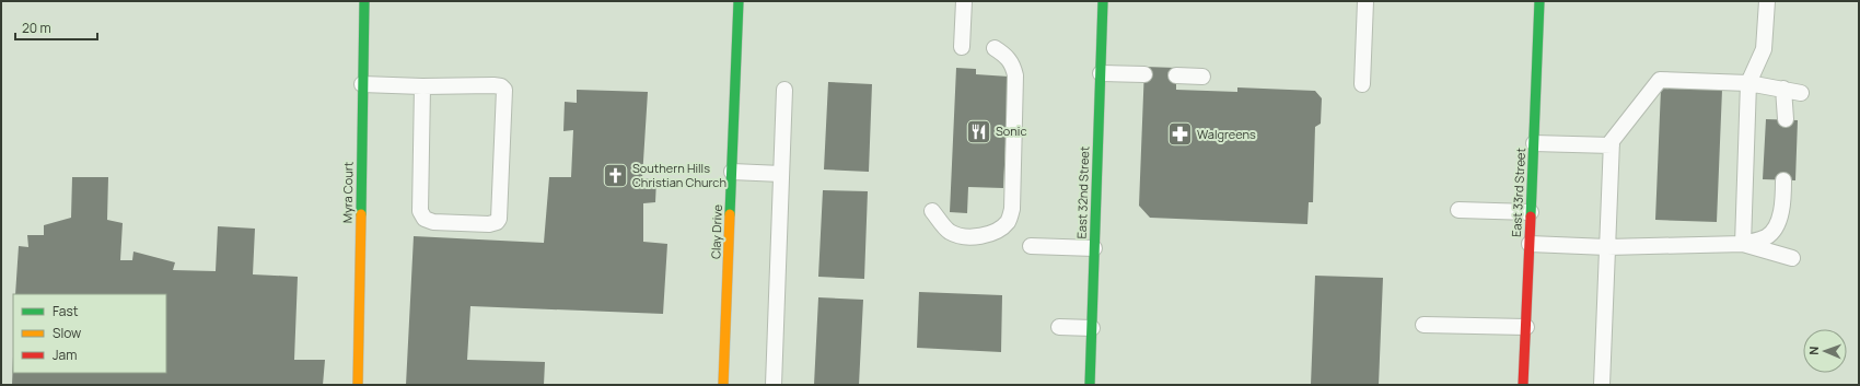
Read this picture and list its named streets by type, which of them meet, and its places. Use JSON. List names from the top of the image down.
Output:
{
  "streets": {
    "street": [
      "Myra Court",
      "East 32nd Street",
      "East 33rd Street",
      "Clay Drive"
    ]
  },
  "places": {
    "restaurant": ["Sonic"],
    "pharmacy": ["Walgreens"],
    "church": ["Southern Hills Christian Church"]
  },
  "legend": ["Fast", "Slow", "Jam"],
  "scale_bar": "20 m",
  "north": "left"
}
